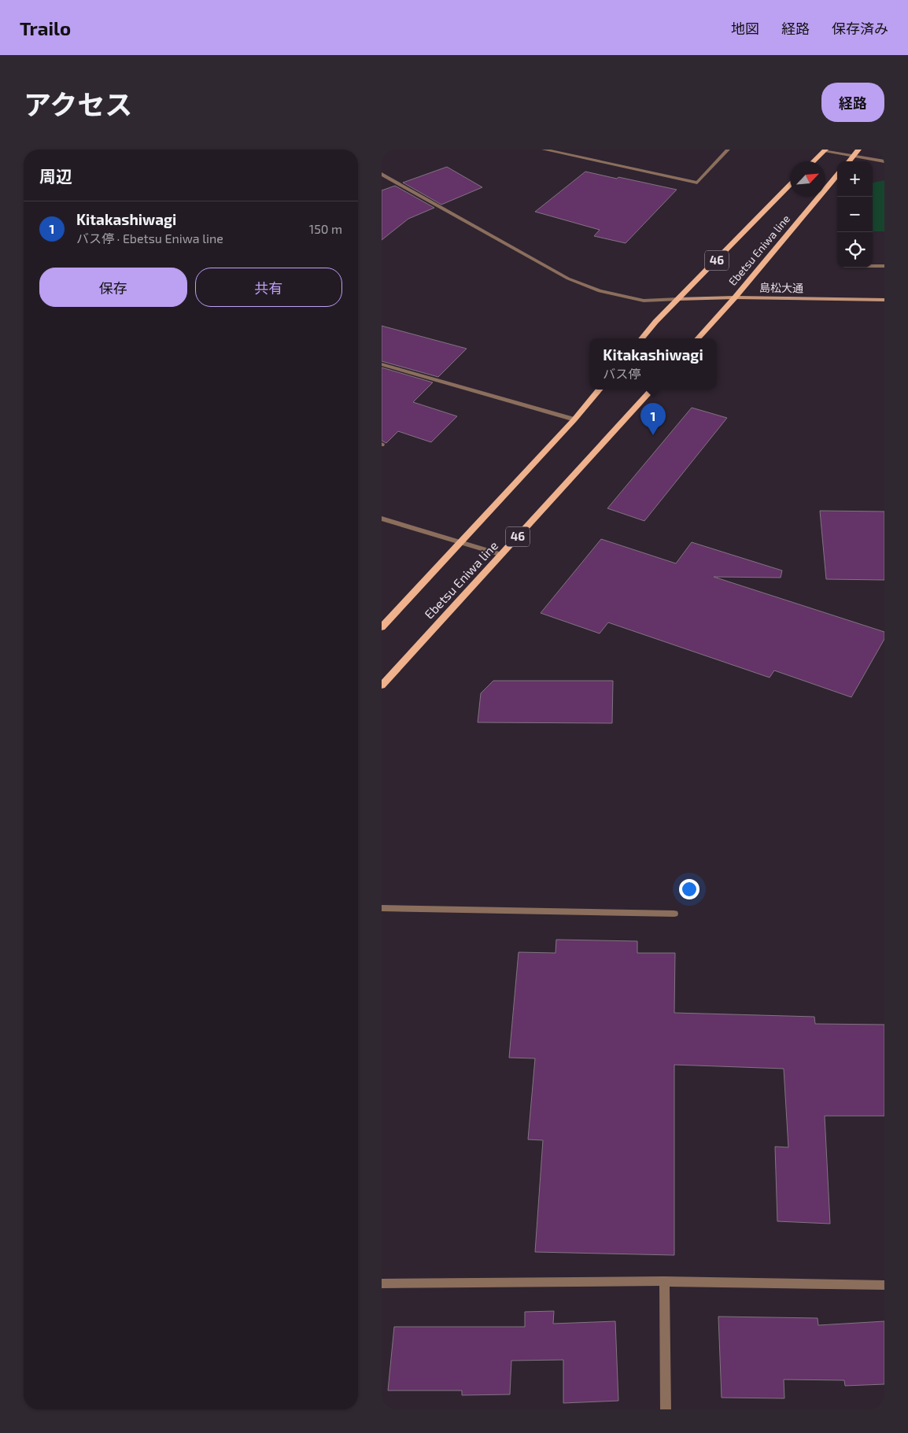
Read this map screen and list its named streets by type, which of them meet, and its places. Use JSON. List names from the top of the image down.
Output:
{
  "streets": {
    "main road": ["Ebetsu Eniwa line", "46"],
    "street": ["島松大通"]
  },
  "crossings": [
    ["Ebetsu Eniwa line", "島松大通"]
  ],
  "north": "top right",
  "page": {
    "header": "Trailo",
    "nav": ["地図", "経路", "保存済み"],
    "title": "アクセス",
    "buttons": [
      "経路",
      ["保存", "共有"]
    ],
    "heading": "周辺",
    "map_buttons": ["+", "−"],
    "list": [
      {
        "mark": "1",
        "name": "Kitakashiwagi",
        "note": "バス停 · Ebetsu Eniwa line",
        "value": "150 m"
      }
    ],
    "popup": ["Kitakashiwagi", "バス停"],
    "pins": "1"
  }
}
